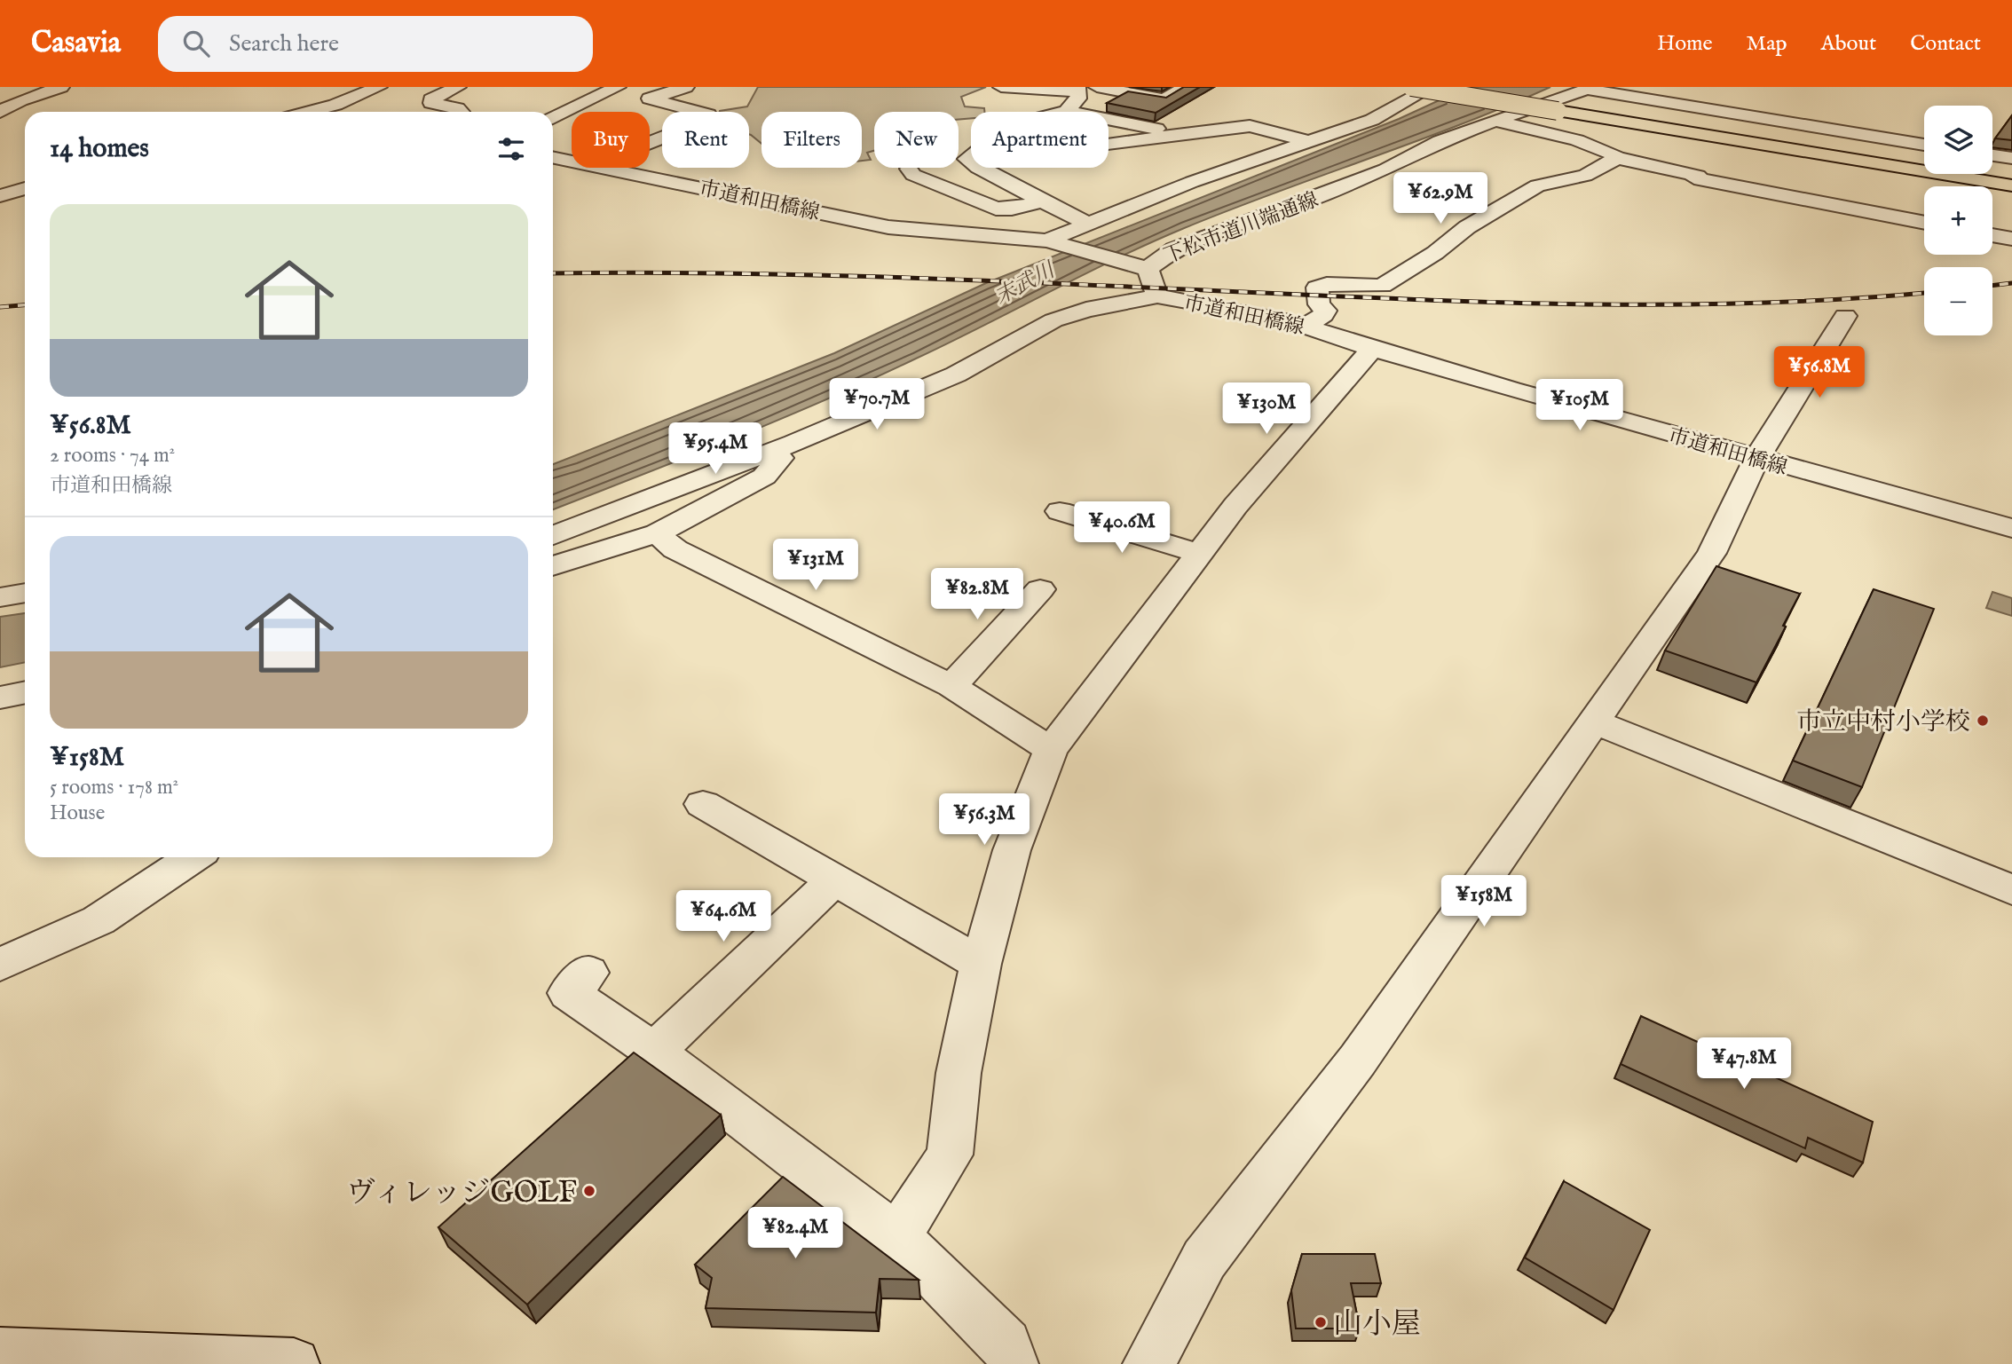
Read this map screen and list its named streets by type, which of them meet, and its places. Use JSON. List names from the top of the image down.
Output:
{
  "streets": {
    "street": ["市道和田橋線", "下松市道川端通線"]
  },
  "crossings": [
    ["市道和田橋線", "下松市道川端通線"]
  ],
  "water": ["末武川"],
  "places": ["市立中村小学校", "ヴィレッジGOLF", "山小屋"],
  "page": {
    "header": "Casavia",
    "search": "Search here",
    "nav": [
      "Home",
      "Map",
      "About",
      "Contact"
    ],
    "map_buttons": ["+", "−"],
    "chip": [
      "Buy",
      "Rent",
      "Filters",
      "New",
      "Apartment"
    ],
    "heading": "14 homes",
    "price": [
      "¥62.9M",
      "¥56.8M",
      "¥70.7M",
      "¥105M",
      "¥130M",
      "¥95.4M",
      "¥40.6M",
      "¥131M",
      "¥82.8M",
      "¥56.3M",
      "¥158M",
      "¥64.6M",
      "¥47.8M",
      "¥82.4M"
    ],
    "list": [
      {
        "name": "¥56.8M",
        "note": "2 rooms · 74 m² · 市道和田橋線"
      },
      {
        "name": "¥158M",
        "note": "5 rooms · 178 m² · House"
      }
    ]
  }
}
